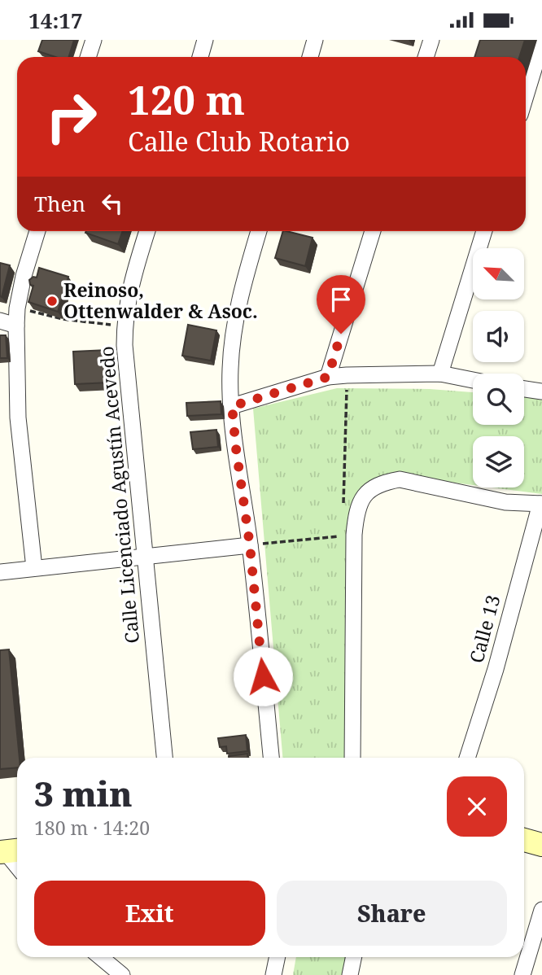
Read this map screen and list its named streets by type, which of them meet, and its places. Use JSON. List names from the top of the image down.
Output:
{
  "streets": {
    "street": ["Calle Licenciado Agustín Acevedo", "Calle 13"]
  },
  "places": ["Reinoso, Ottenwalder & Asoc."],
  "north": "top left",
  "page": {
    "status": "14:17",
    "turn": ["120 m", "Calle Club Rotario"],
    "then": "Then",
    "heading": ["3 min", "180 m · 14:20"],
    "buttons": ["Exit", "Share"]
  }
}
